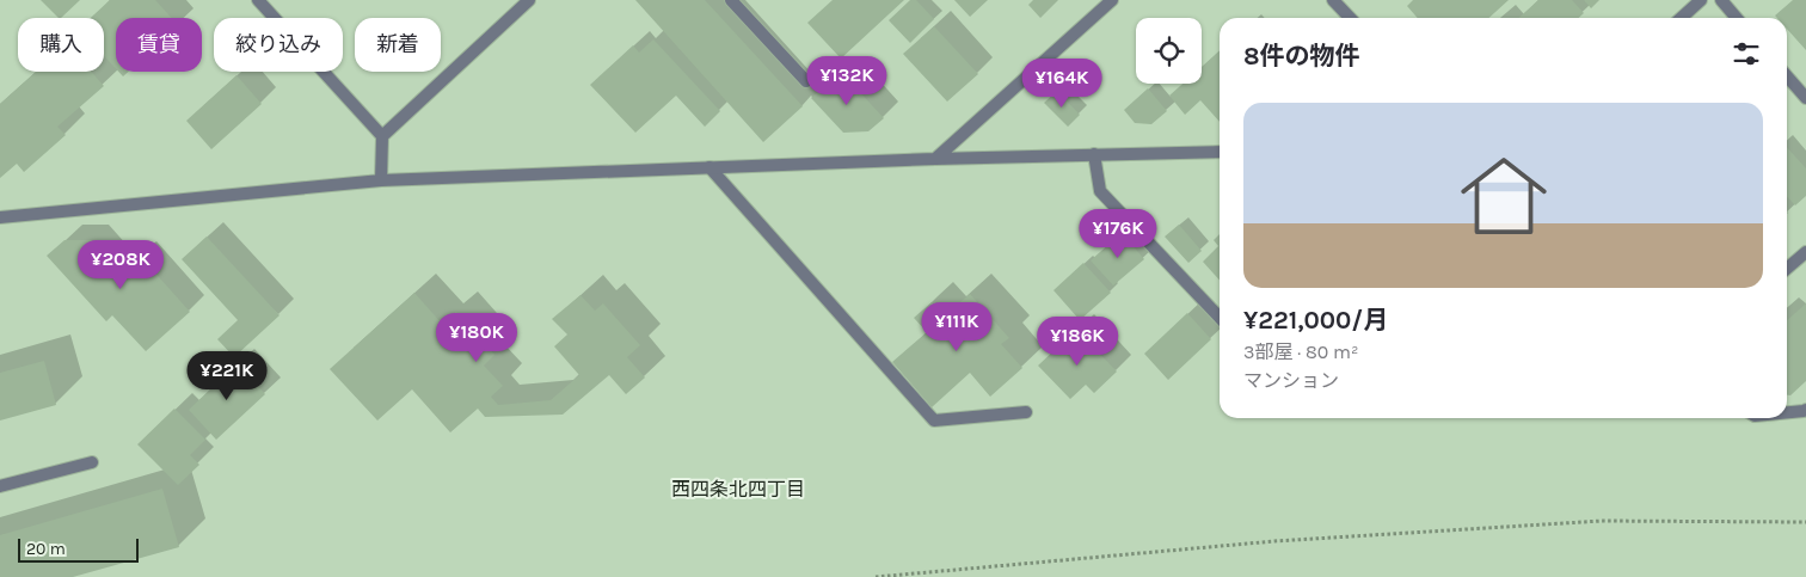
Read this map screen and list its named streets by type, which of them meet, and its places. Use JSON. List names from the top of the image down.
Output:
{
  "districts": ["西四条北四丁目"],
  "scale_bar": "20 m",
  "page": {
    "chip": [
      "購入",
      "賃貸",
      "絞り込み",
      "新着"
    ],
    "heading": "8件の物件",
    "price": [
      "¥132K",
      "¥164K",
      "¥176K",
      "¥208K",
      "¥111K",
      "¥180K",
      "¥186K",
      "¥221K"
    ],
    "list": [
      {
        "name": "¥221,000/月",
        "note": "3部屋 · 80 m² · マンション"
      }
    ],
    "scale": "20 m"
  }
}
